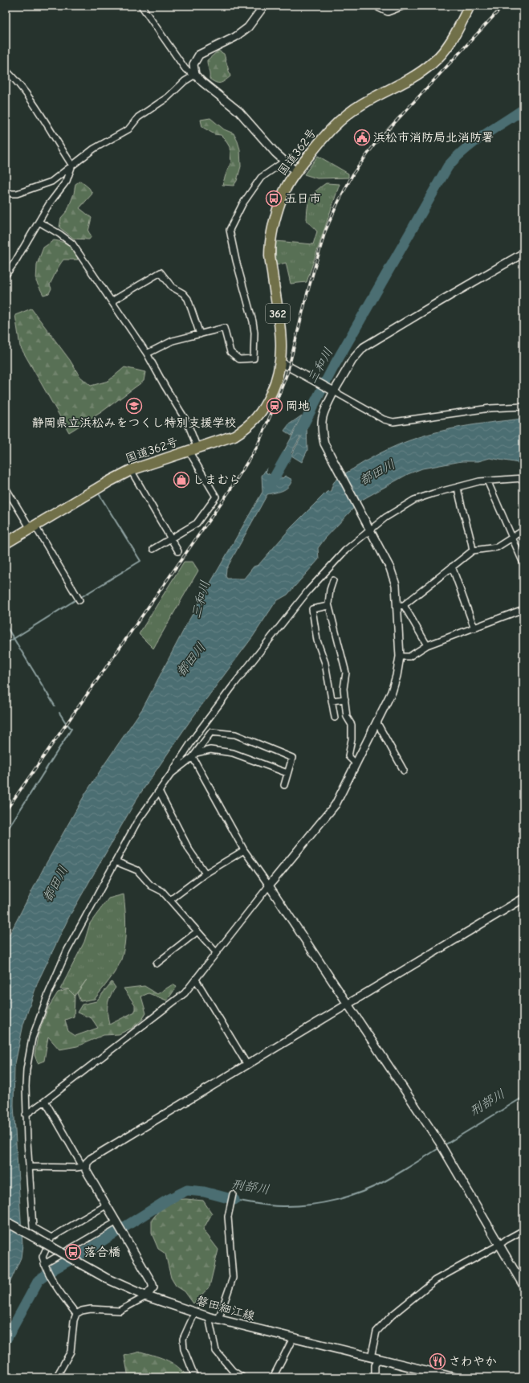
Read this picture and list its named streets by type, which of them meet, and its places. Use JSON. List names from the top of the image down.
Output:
{
  "streets": {
    "highway": ["国道362号", "362"],
    "main road": ["磐田細江線"]
  },
  "water": ["三和川", "都田川", "刑部川"],
  "places": {
    "public building": ["浜松市消防局北消防署"],
    "bus stop": ["五日市", "落合橋"],
    "school or university": ["静岡県立浜松みをつくし特別支援学校"],
    "station": ["岡地"],
    "shop": ["しまむら"],
    "restaurant": ["さわやか"]
  }
}
